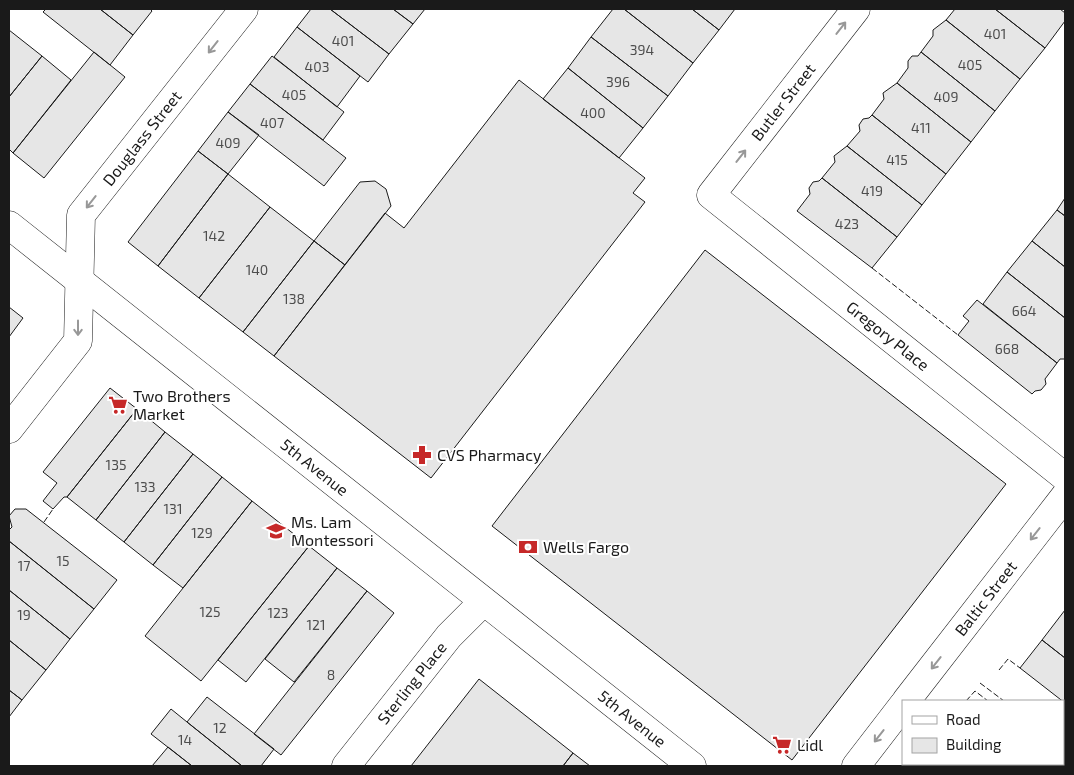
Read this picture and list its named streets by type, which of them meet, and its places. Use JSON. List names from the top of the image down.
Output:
{
  "streets": {
    "street": [
      "Butler Street",
      "Douglass Street",
      "Gregory Place",
      "5th Avenue",
      "Baltic Street",
      "Sterling Place"
    ]
  },
  "crossings": [
    ["Butler Street", "Gregory Place"],
    ["Douglass Street", "5th Avenue"],
    ["5th Avenue", "Sterling Place"]
  ],
  "one_way": ["Butler Street", "Douglass Street", "Baltic Street"],
  "places": {
    "supermarket": ["Two Brothers Market", "Lidl"],
    "pharmacy": ["CVS Pharmacy"],
    "school or university": ["Ms. Lam Montessori"],
    "bank": ["Wells Fargo"]
  },
  "house_numbers": [
    "401",
    "401",
    "394",
    "405",
    "403",
    "396",
    "405",
    "409",
    "400",
    "407",
    "411",
    "409",
    "415",
    "419",
    "423",
    "142",
    "140",
    "138",
    "664",
    "668",
    "135",
    "133",
    "131",
    "129",
    "15",
    "17",
    "125",
    "123",
    "19",
    "121",
    "8",
    "12",
    "14"
  ],
  "legend": ["Road", "Building"]
}
